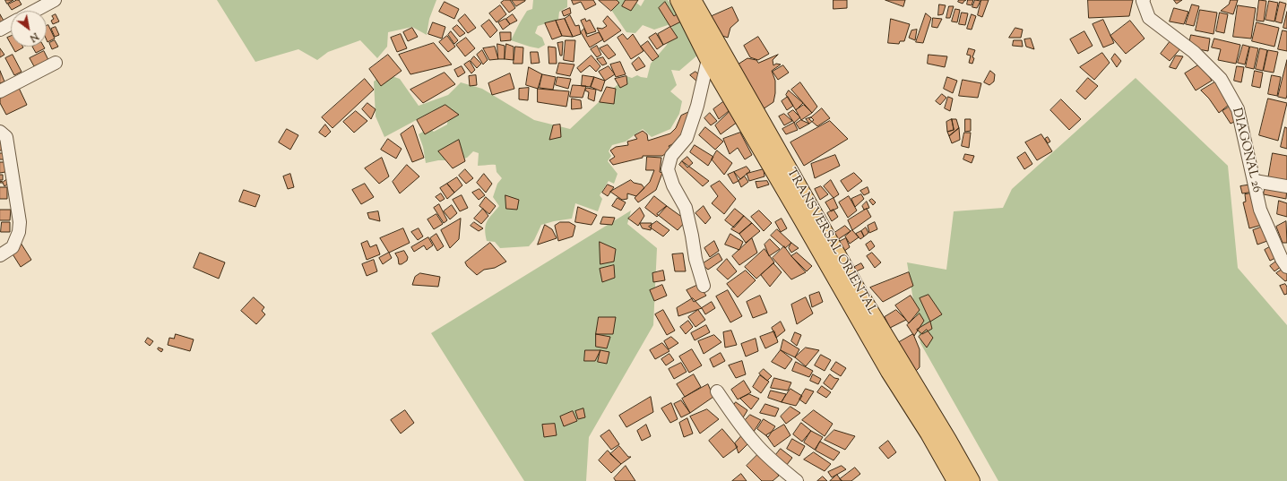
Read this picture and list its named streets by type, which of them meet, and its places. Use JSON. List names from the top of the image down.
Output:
{
  "streets": {
    "main road": ["TRANSVERSAL ORIENTAL"],
    "street": ["DIAGONAL 26"]
  },
  "north": "bottom right"
}
